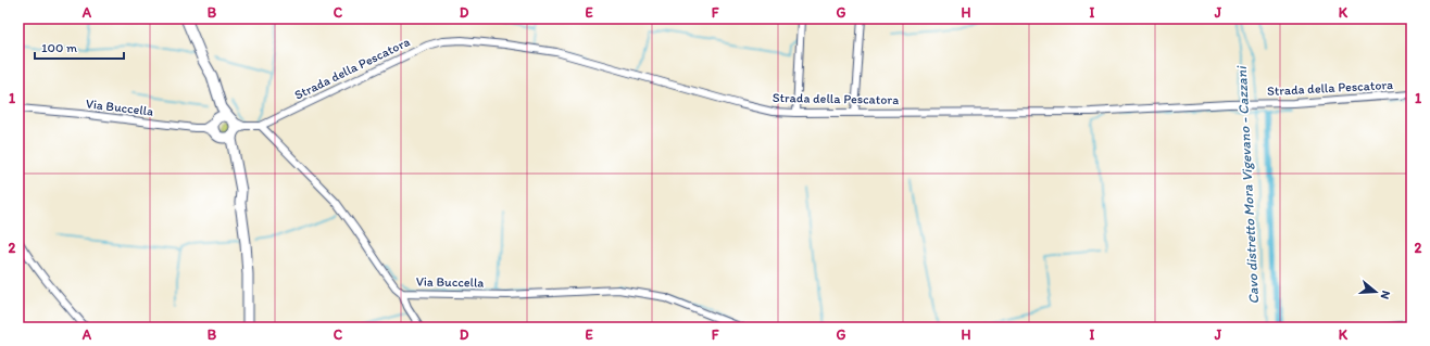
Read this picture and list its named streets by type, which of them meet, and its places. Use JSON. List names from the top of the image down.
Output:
{
  "streets": {
    "street": ["Strada della Pescatora", "Via Buccella"]
  },
  "crossings": [
    ["Strada della Pescatora", "Via Buccella"]
  ],
  "water": ["Cavo distretto Mora Vigevano - Cazzani"],
  "scale_bar": "100 m",
  "north": "right",
  "grid": {
    "columns": [
      "A",
      "B",
      "C",
      "D",
      "E",
      "F",
      "G",
      "H",
      "I",
      "J",
      "K"
    ],
    "rows": ["1", "2"]
  }
}
